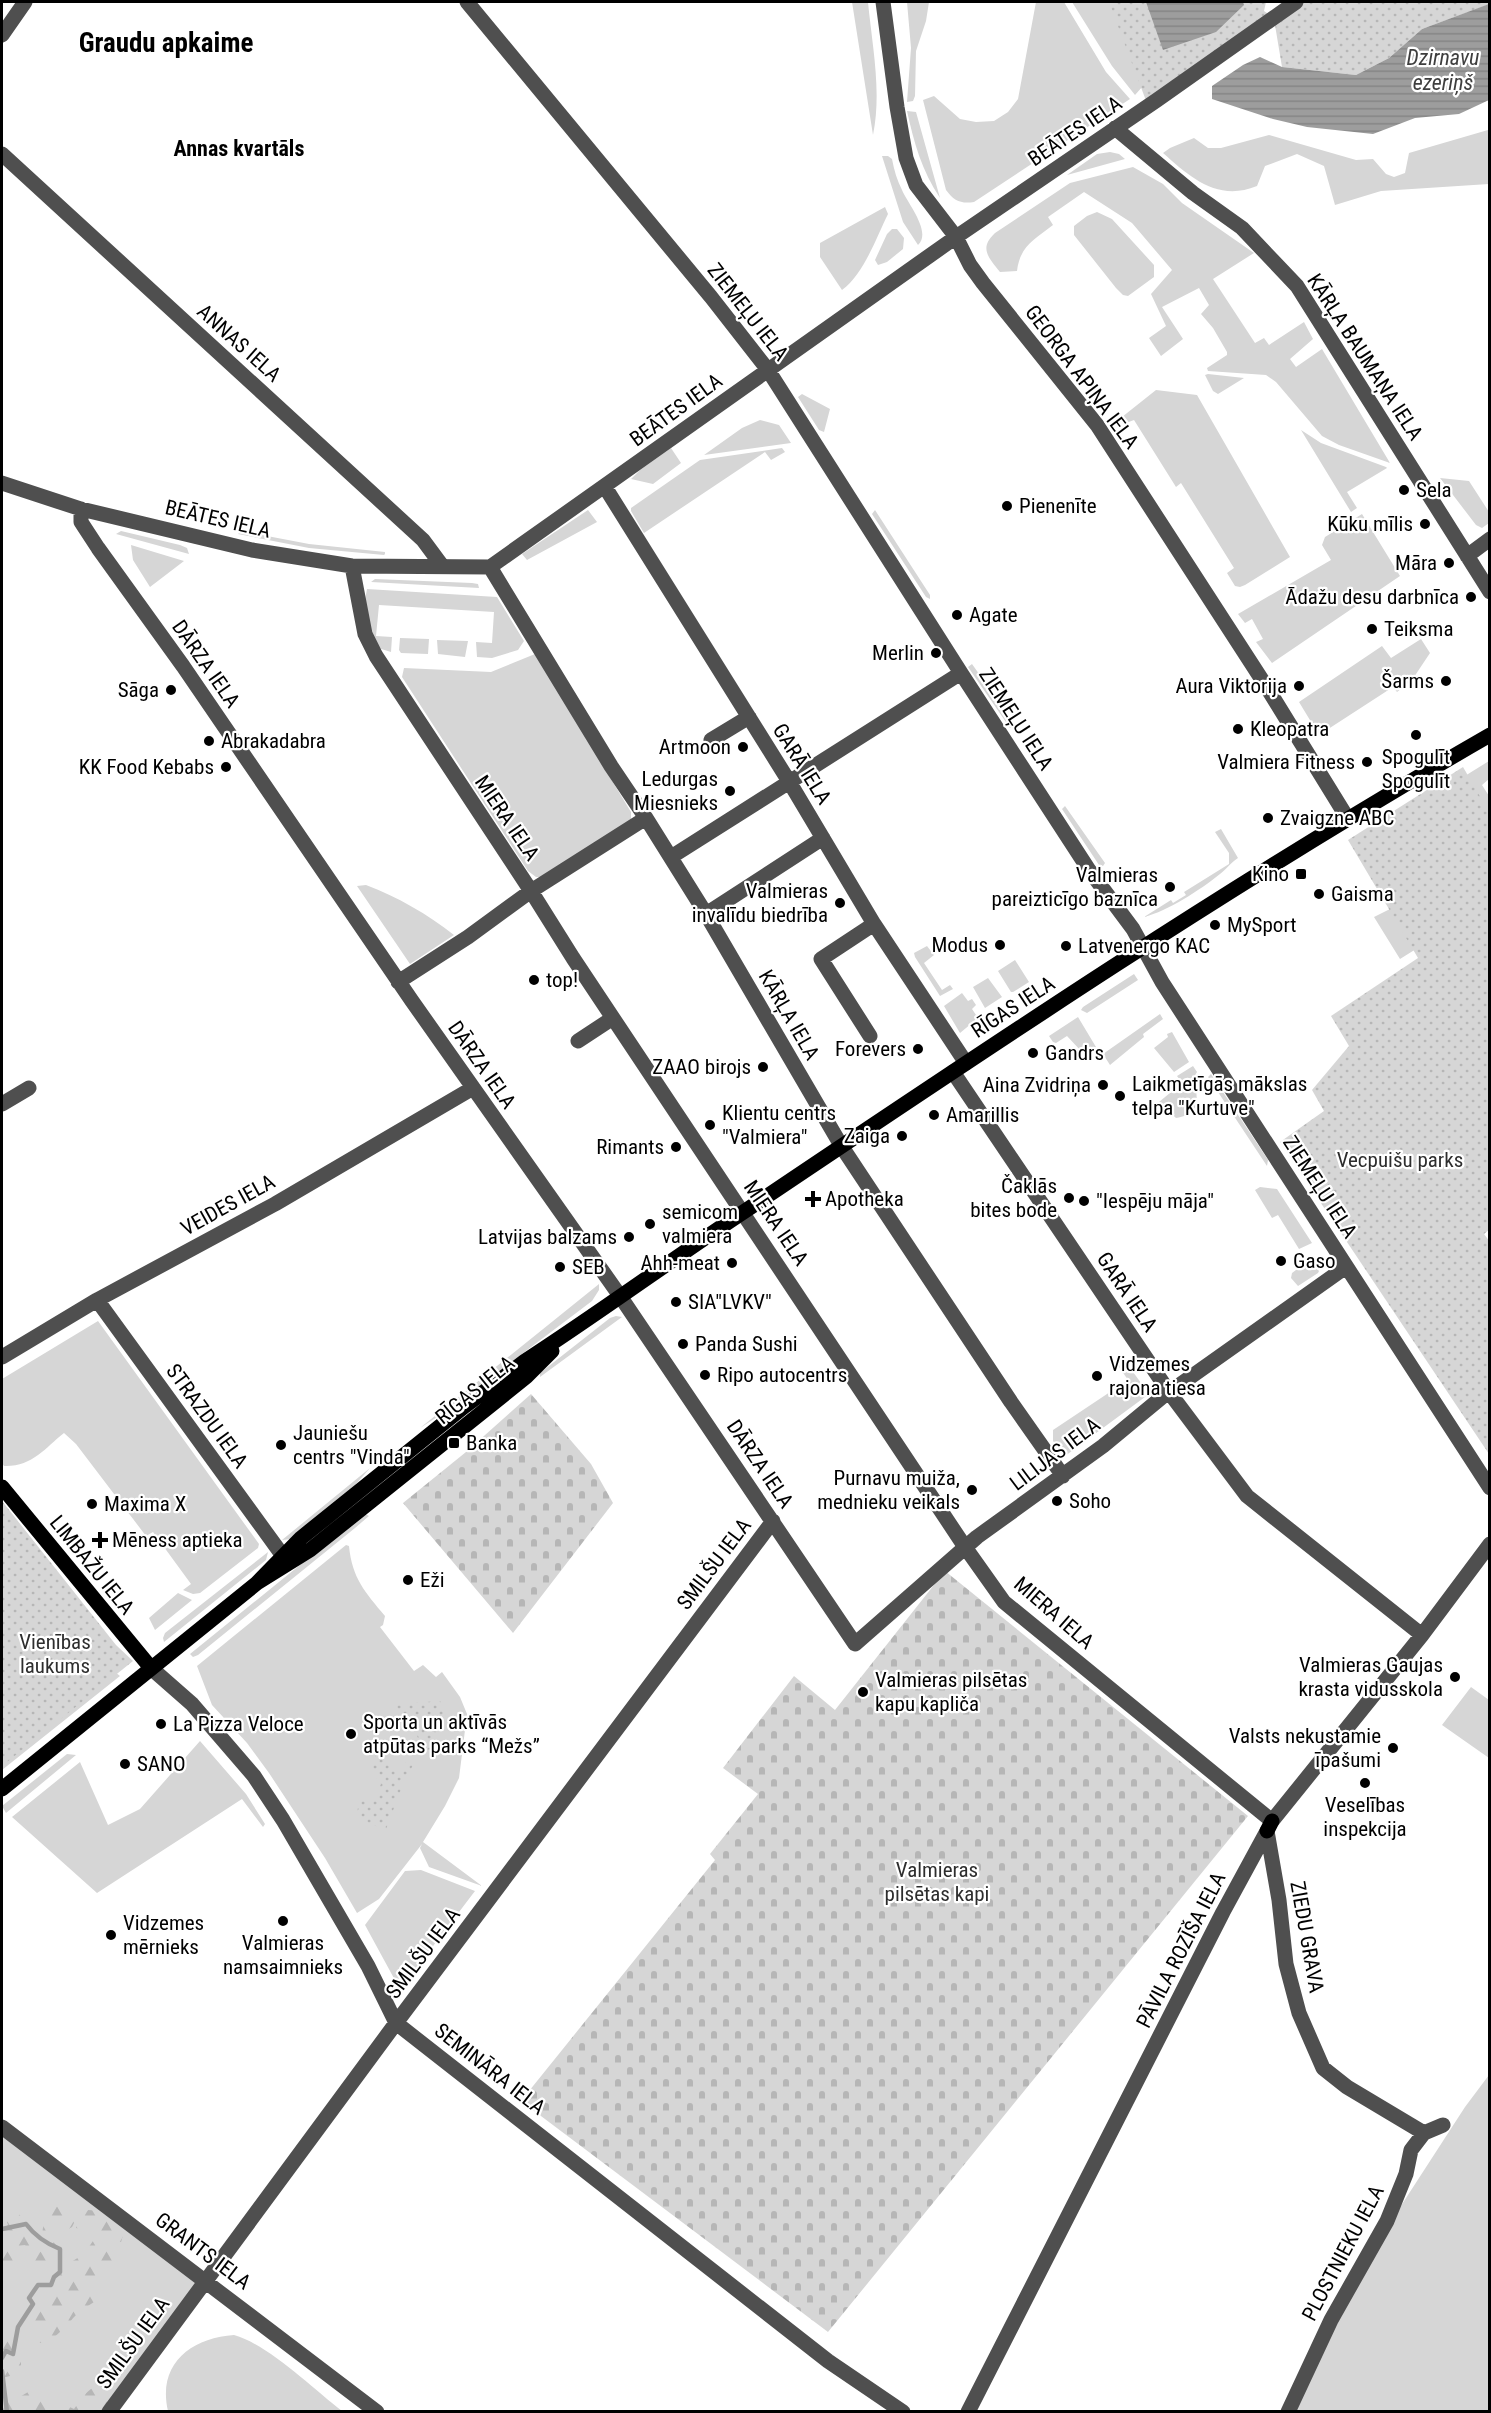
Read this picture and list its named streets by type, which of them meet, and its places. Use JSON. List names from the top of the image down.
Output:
{
  "streets": {
    "main road": ["RĪGAS IELA", "LIMBAŽU IELA"],
    "street": [
      "BEĀTES IELA",
      "ZIEMEĻU IELA",
      "ANNAS IELA",
      "KĀRĻA BAUMAŅA IELA",
      "GEORGA APIŅA IELA",
      "DĀRZA IELA",
      "GARĀ IELA",
      "MIERA IELA",
      "KĀRĻA IELA",
      "VEIDES IELA",
      "STRAZDU IELA",
      "LILIJAS IELA",
      "SMILŠU IELA",
      "ZIEDU GRAVA",
      "PĀVILA ROZĪŠA IELA",
      "SEMINĀRA IELA",
      "GRANTS IELA",
      "PLOSTNIEKU IELA"
    ]
  },
  "crossings": [
    ["BEĀTES IELA", "ZIEMEĻU IELA"],
    ["BEĀTES IELA", "ANNAS IELA"],
    ["BEĀTES IELA", "KĀRĻA BAUMAŅA IELA"],
    ["BEĀTES IELA", "GEORGA APIŅA IELA"],
    ["BEĀTES IELA", "DĀRZA IELA"],
    ["BEĀTES IELA", "GARĀ IELA"],
    ["BEĀTES IELA", "MIERA IELA"],
    ["BEĀTES IELA", "KĀRĻA IELA"],
    ["ZIEMEĻU IELA", "RĪGAS IELA"],
    ["ZIEMEĻU IELA", "LILIJAS IELA"],
    ["GEORGA APIŅA IELA", "RĪGAS IELA"],
    ["DĀRZA IELA", "RĪGAS IELA"],
    ["DĀRZA IELA", "VEIDES IELA"],
    ["DĀRZA IELA", "LILIJAS IELA"],
    ["DĀRZA IELA", "SMILŠU IELA"],
    ["GARĀ IELA", "RĪGAS IELA"],
    ["GARĀ IELA", "LILIJAS IELA"],
    ["GARĀ IELA", "PĀVILA ROZĪŠA IELA"],
    ["MIERA IELA", "RĪGAS IELA"],
    ["MIERA IELA", "LILIJAS IELA"],
    ["MIERA IELA", "ZIEDU GRAVA"],
    ["MIERA IELA", "PĀVILA ROZĪŠA IELA"],
    ["RĪGAS IELA", "KĀRĻA IELA"],
    ["RĪGAS IELA", "STRAZDU IELA"],
    ["RĪGAS IELA", "LIMBAŽU IELA"],
    ["RĪGAS IELA", "SEMINĀRA IELA"],
    ["KĀRĻA IELA", "LILIJAS IELA"],
    ["VEIDES IELA", "STRAZDU IELA"],
    ["SMILŠU IELA", "SEMINĀRA IELA"],
    ["SMILŠU IELA", "GRANTS IELA"],
    ["LIMBAŽU IELA", "SEMINĀRA IELA"],
    ["ZIEDU GRAVA", "PĀVILA ROZĪŠA IELA"],
    ["ZIEDU GRAVA", "PLOSTNIEKU IELA"]
  ],
  "districts": ["Graudu apkaime", "Annas kvartāls"],
  "water": ["Dzirnavu ezeriņš"],
  "parks": ["Vecpuišu parks", "Vienības laukums", "Valmieras pilsētas kapi"],
  "places": {
    "other": [
      "Sela",
      "Pienenīte",
      "Kūku mīlis",
      "Māra",
      "Ādažu desu darbnīca",
      "Agate",
      "Teiksma",
      "Merlin",
      "Šarms",
      "Aura Viktorija",
      "Sāga",
      "Kleopatra",
      "Spogulīt Spogulīt",
      "Abrakadabra",
      "Artmoon",
      "Valmiera Fitness",
      "KK Food Kebabs",
      "Ledurgas Miesnieks",
      "Zvaigzne ABC",
      "Valmieras pareizticīgo baznīca",
      "Gaisma",
      "Valmieras invalīdu biedrība",
      "MySport",
      "Modus",
      "Latvenergo KAC",
      "top!",
      "Forevers",
      "Gandrs",
      "ZAAO birojs",
      "Aina Zvidriņa",
      "Laikmetīgās mākslas telpa \"Kurtuve\"",
      "Amarillis",
      "Klientu centrs \"Valmiera\"",
      "Zaiga",
      "Rimants",
      "Čaklās bites bode",
      "\"Iespēju māja\"",
      "semicom valmiera",
      "Latvijas balzams",
      "Gaso",
      "Ahh-meat",
      "SEB",
      "SIA\"LVKV\"",
      "Panda Sushi",
      "Ripo autocentrs",
      "Vidzemes rajona tiesa",
      "Jauniešu centrs \"Vinda\"",
      "Purnavu muiža, mednieku veikals",
      "Soho",
      "Maxima X",
      "Eži",
      "Valmieras Gaujas krasta vidusskola",
      "Valmieras pilsētas kapu kapliča",
      "La Pizza Veloce",
      "Sporta un aktīvās atpūtas parks “Mežs”",
      "Valsts nekustamie īpašumi",
      "SANO",
      "Veselības inspekcija",
      "Valmieras namsaimnieks",
      "Vidzemes mērnieks"
    ],
    "transit": ["Kino", "Banka"],
    "health": ["Apotheka", "Mēness aptieka"]
  }
}
